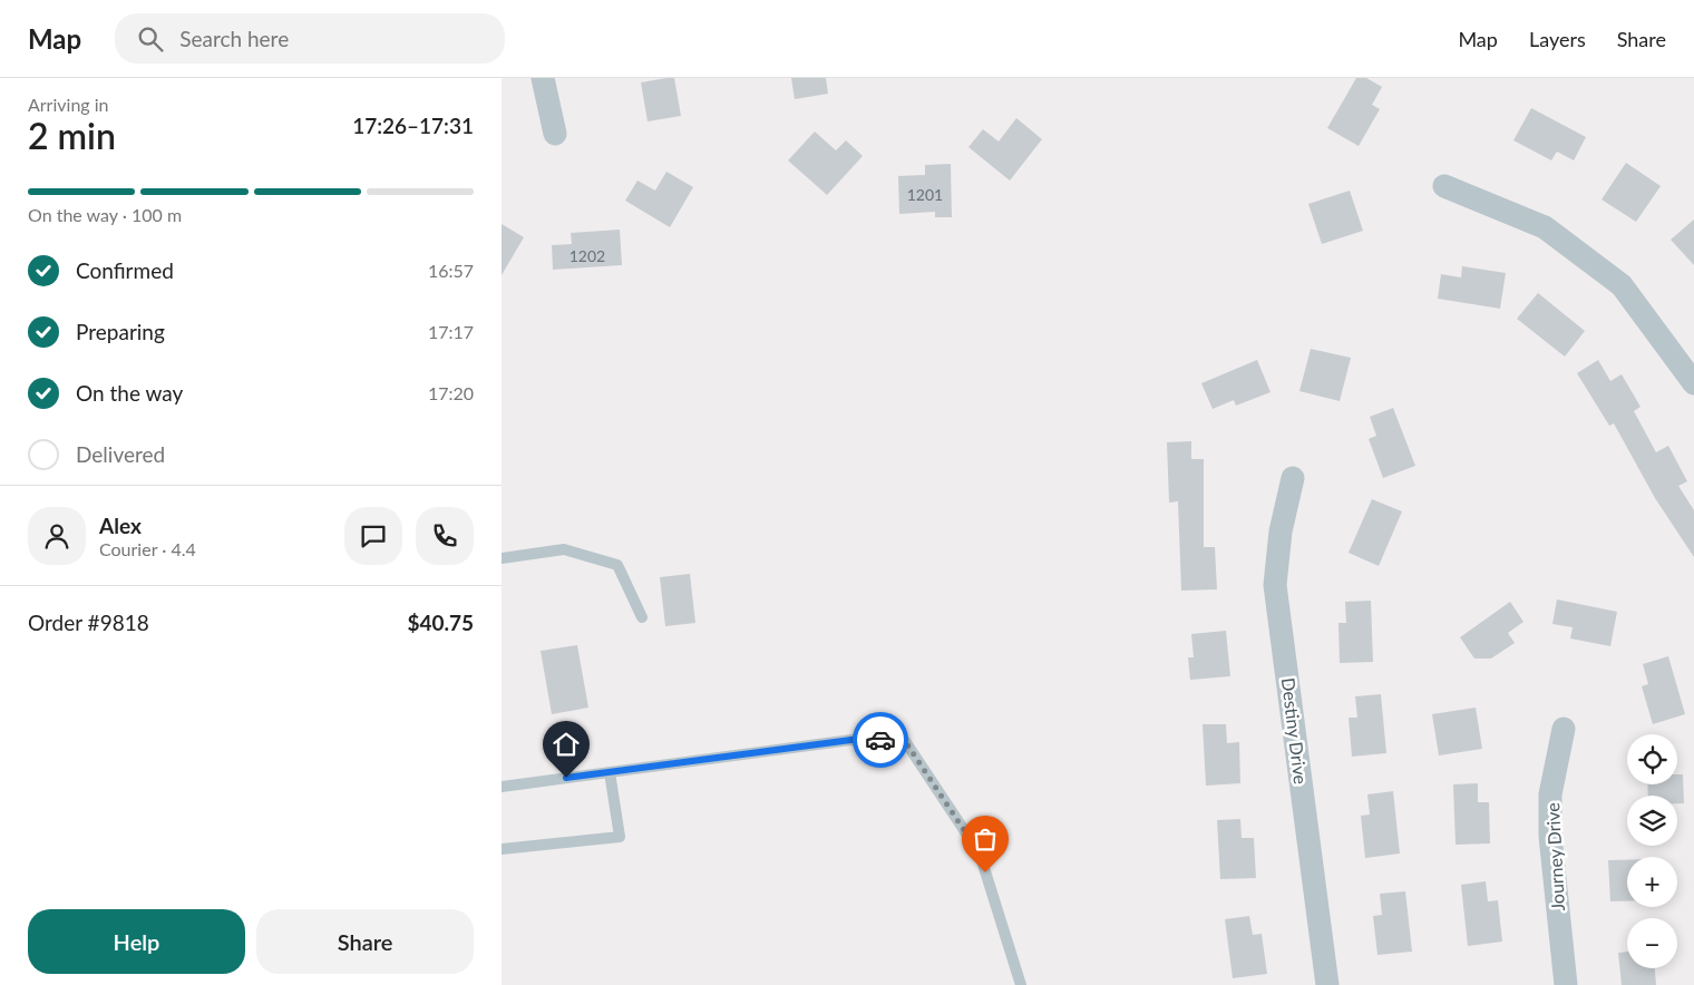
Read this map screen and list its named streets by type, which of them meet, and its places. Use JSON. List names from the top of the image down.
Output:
{
  "streets": {
    "street": ["Destiny Drive", "Journey Drive"]
  },
  "house_numbers": ["1201", "1202"],
  "page": {
    "header": "Map",
    "search": "Search here",
    "nav": ["Map", "Layers", "Share"],
    "heading": ["2 min", "Arriving in", "17:26–17:31"],
    "panel": [
      "Alex",
      "Courier · 4.4",
      "Order #9818",
      "$40.75"
    ],
    "bar": "On the way · 100 m",
    "list": [
      ["Confirmed", "16:57"],
      ["Preparing", "17:17"],
      ["On the way", "17:20"],
      "Delivered"
    ],
    "map_buttons": ["+", "−"],
    "buttons": ["Help", "Share"]
  }
}
